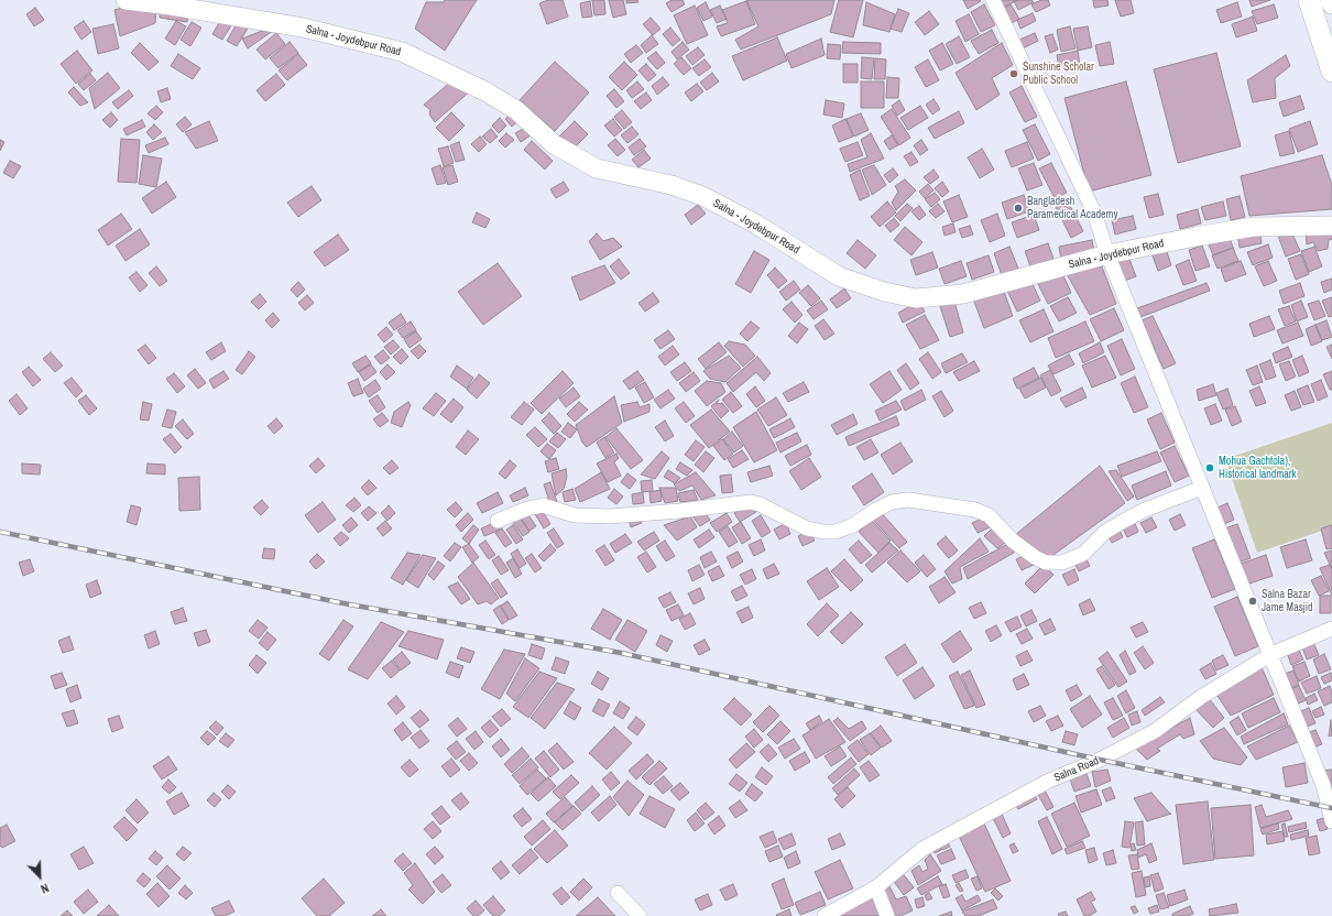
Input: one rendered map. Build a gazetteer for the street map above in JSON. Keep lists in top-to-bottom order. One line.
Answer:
{"streets":{"main road":["Salna - Joydebpur Road"],"street":["Salna Road"]},"places":["Sunshine Scholar Public School","Bangladesh Paramedical Academy","Mohua Gachtola), Historical landmark","Salna Bazar Jame Masjid"],"north":"bottom right"}
